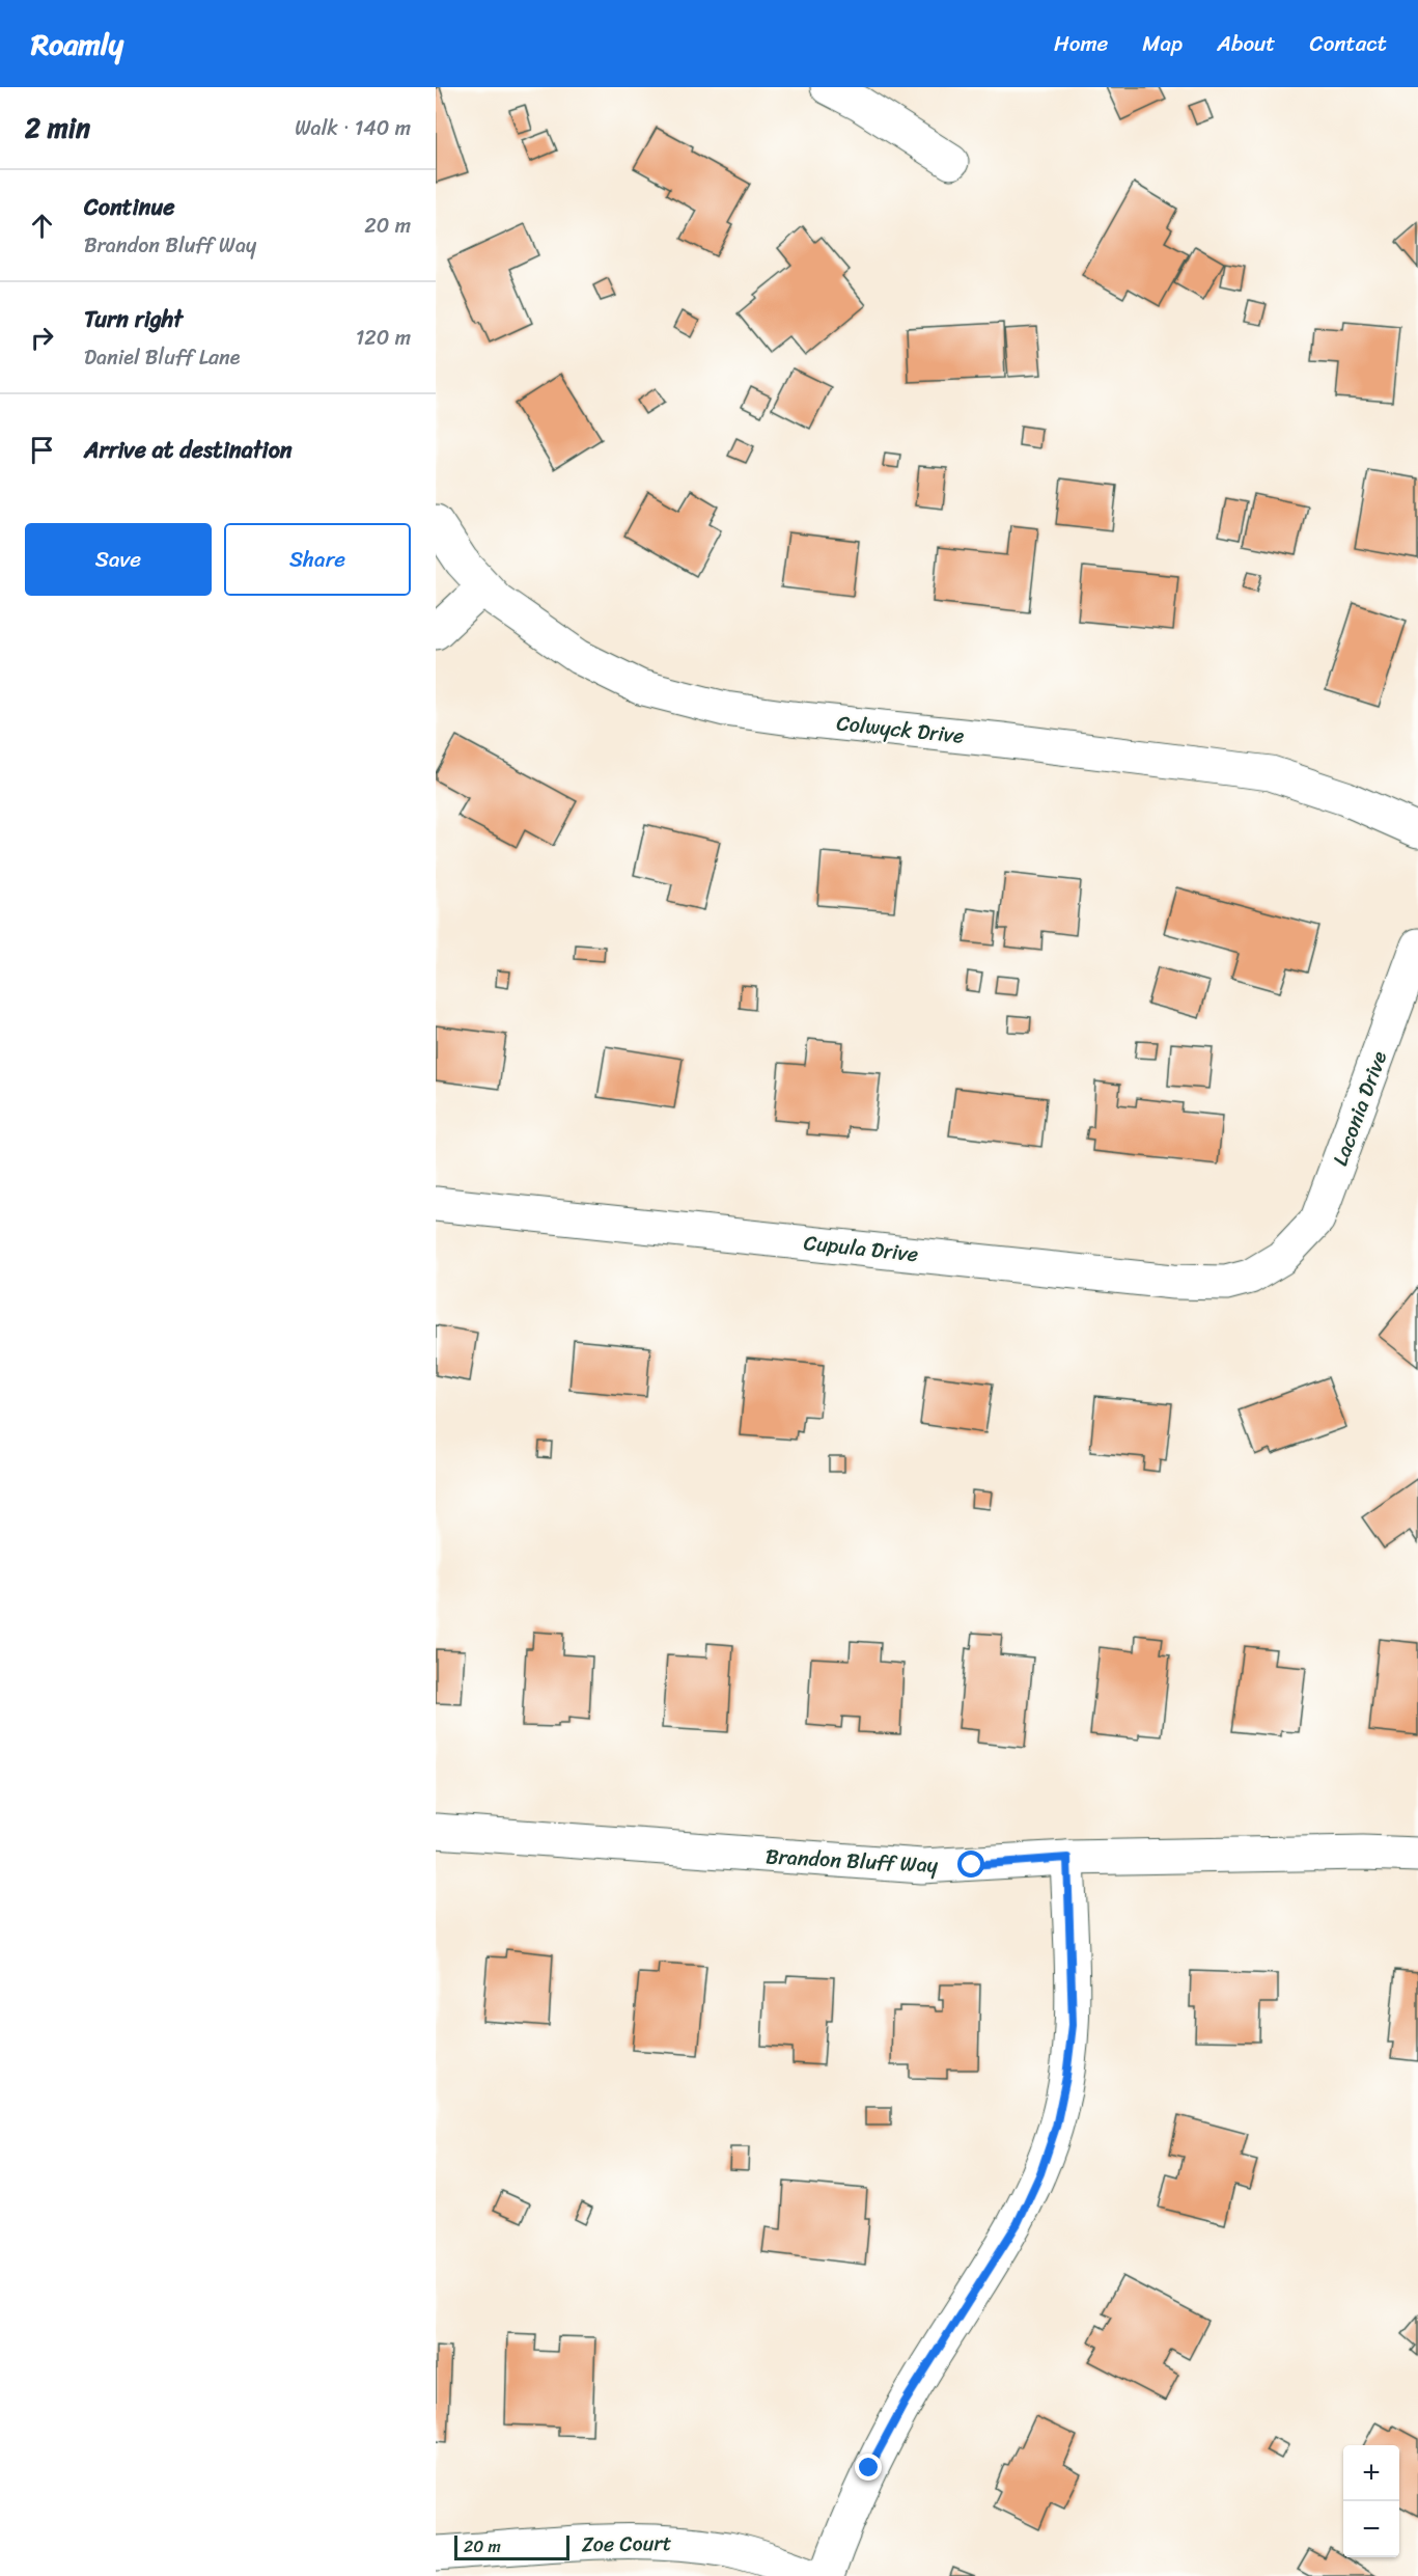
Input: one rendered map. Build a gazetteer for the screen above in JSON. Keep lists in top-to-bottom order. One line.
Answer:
{"streets":{"street":["Colwyck Drive","Laconia Drive","Cupula Drive","Brandon Bluff Way","Zoe Court"]},"crossings":[["Laconia Drive","Cupula Drive"]],"scale_bar":"20 m","page":{"header":"Roamly","nav":["Home","Map","About","Contact"],"heading":["2 min","Walk · 140 m"],"list":[["Continue","Brandon Bluff Way","20 m"],["Turn right","Daniel Bluff Lane","120 m"],"Arrive at destination"],"buttons":["Save","Share"],"map_buttons":["+","−"],"scale":"20 m"}}
